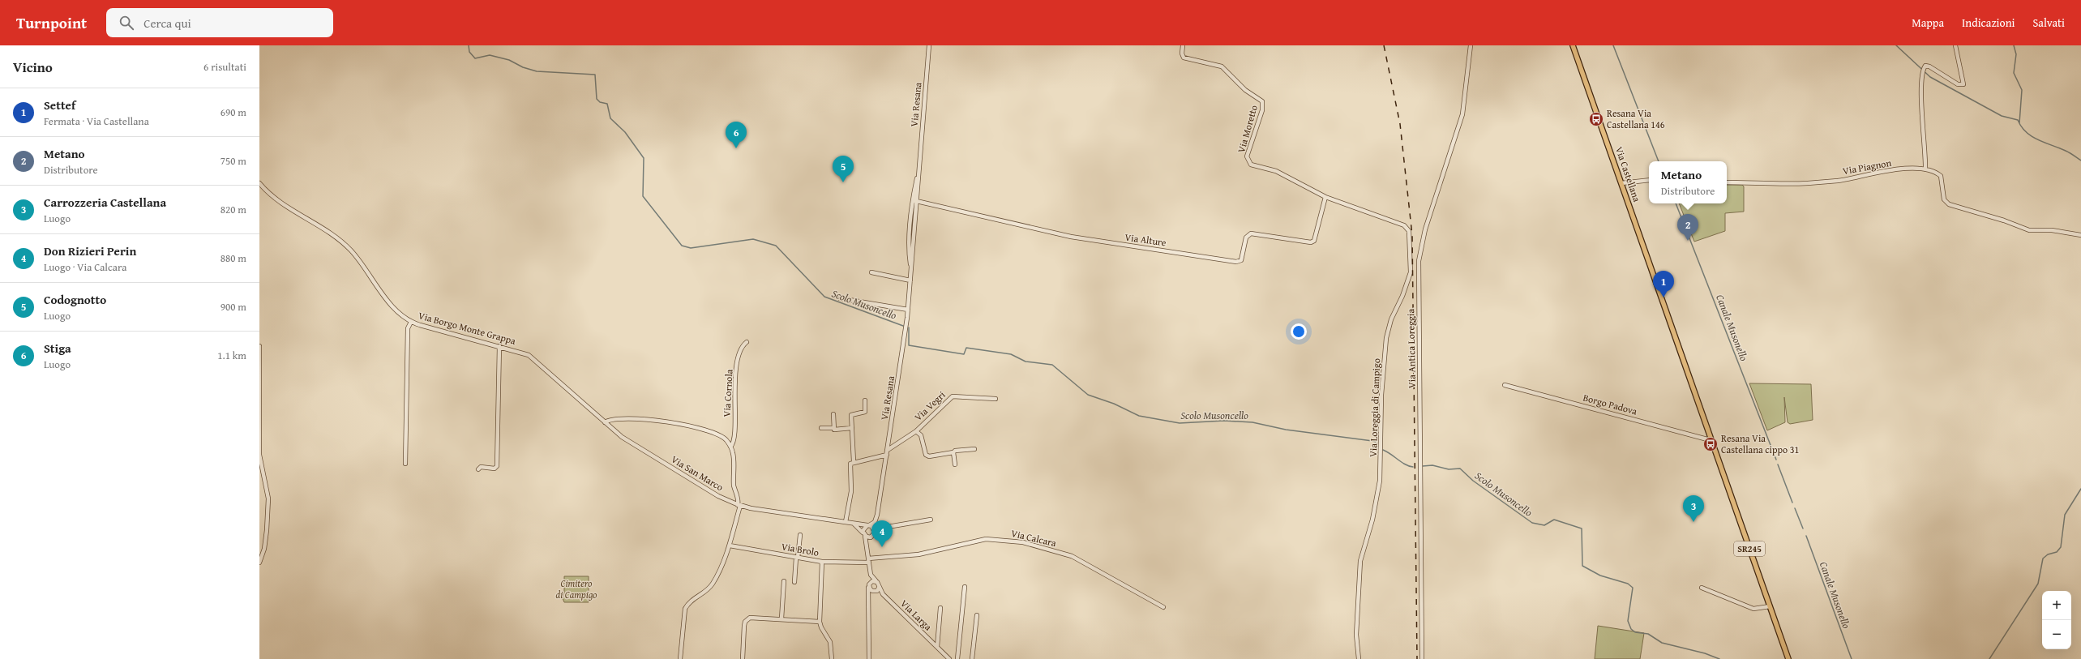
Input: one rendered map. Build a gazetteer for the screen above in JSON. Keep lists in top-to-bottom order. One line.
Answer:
{"streets":{"main road":["Via Castellana","SR245"],"street":["Via Resana","Via Moretto","Via Piagnon","Via Alture","Via Borgo Monte Grappa","Via Antica Loreggia","Via Cornola","Borgo Padova","Via Vegri","Via Loreggia di Campigo","Via San Marco","Via Calcara","Via Brolo","Via Larga"]},"crossings":[["Via Resana","Via Alture"],["Via Resana","Via Vegri"],["Via Resana","Via San Marco"],["Via Moretto","Via Alture"],["Via Moretto","Via Loreggia di Campigo"],["Via Castellana","Borgo Padova"],["Via Castellana","SR245"],["Via Alture","Via Loreggia di Campigo"],["Via Borgo Monte Grappa","Via San Marco"],["Borgo Padova","SR245"],["Via Calcara","Via Brolo"],["Via Calcara","Via Larga"],["Via Brolo","Via Larga"]],"water":["Scolo Musoncello","Canale Musonello"],"parks":["Cimitero di Campigo"],"places":{"bus stop":["Resana Via Castellana 146","Resana Via Castellana cippo 31"]},"page":{"header":"Turnpoint","search":"Cerca qui","nav":["Mappa","Indicazioni","Salvati"],"heading":["Vicino","6 risultati"],"list":[{"mark":"1","name":"Settef","note":"Fermata · Via Castellana","value":"690 m"},{"mark":"2","name":"Metano","note":"Distributore","value":"750 m"},{"mark":"3","name":"Carrozzeria Castellana","note":"Luogo","value":"820 m"},{"mark":"4","name":"Don Rizieri Perin","note":"Luogo · Via Calcara","value":"880 m"},{"mark":"5","name":"Codognotto","note":"Luogo","value":"900 m"},{"mark":"6","name":"Stiga","note":"Luogo","value":"1.1 km"}],"pins":["6","5","2","1","3","4"],"popup":["Metano","Distributore"],"map_buttons":["+","−"]}}
